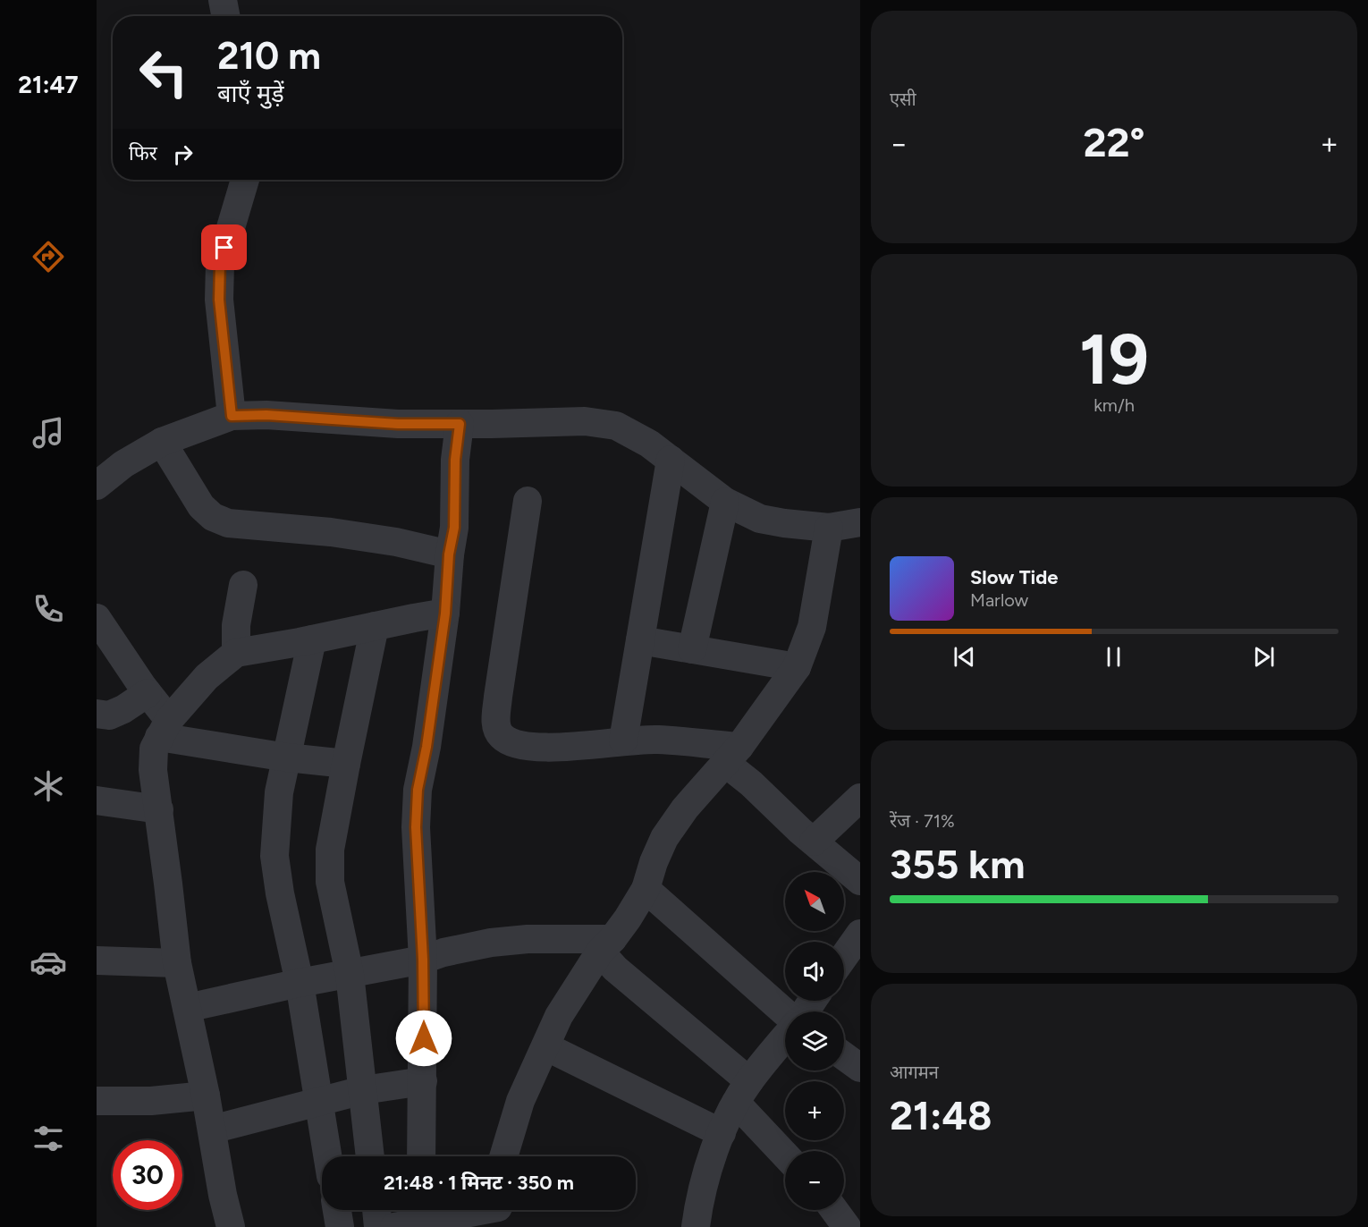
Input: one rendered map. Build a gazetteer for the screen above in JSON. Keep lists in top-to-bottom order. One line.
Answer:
{"north":"top left","page":{"tabs":"21:47","tile":["एसी",["19","km/h"],["रेंज · 71%","355 km"],["आगमन","21:48"]],"turn":["210 m","बाएँ मुड़ें"],"heat":["−","22°","+"],"then":"फिर","song":["Slow Tide","Marlow"],"map_buttons":["+","−"],"limit":"30","trip":"21:48 · 1 मिनट · 350 m"}}
